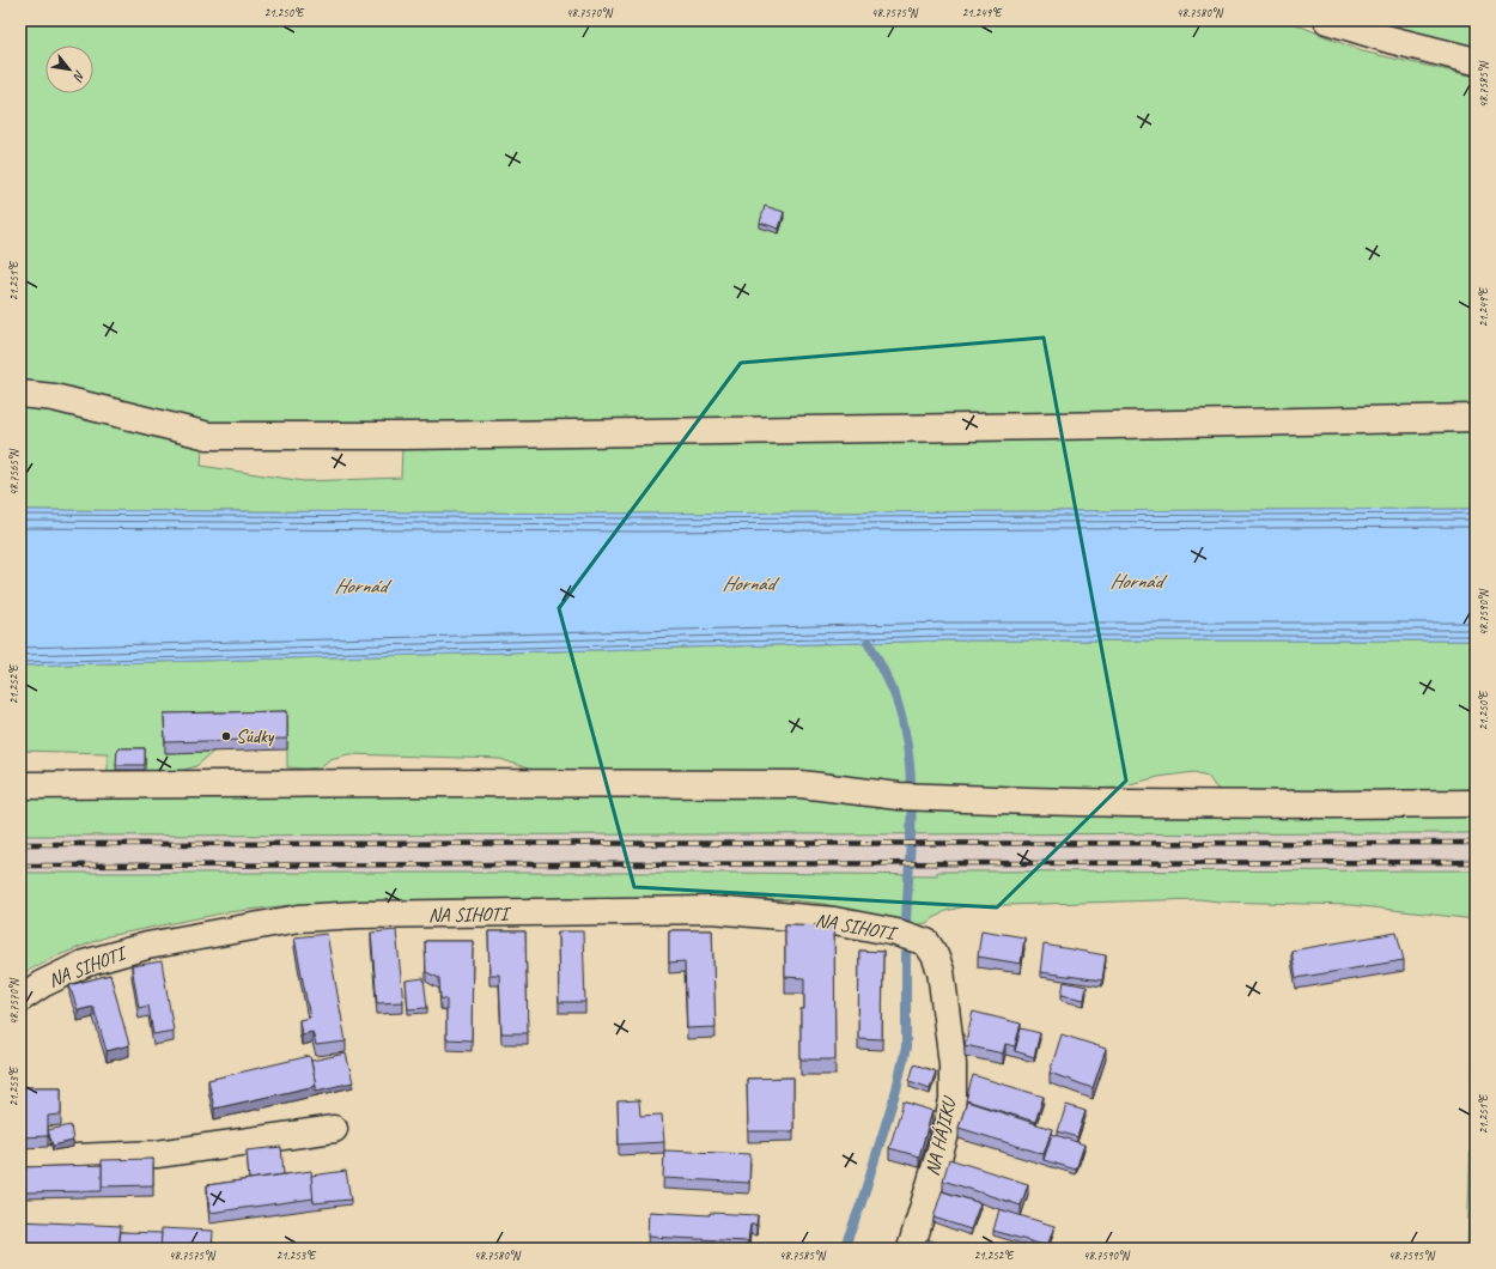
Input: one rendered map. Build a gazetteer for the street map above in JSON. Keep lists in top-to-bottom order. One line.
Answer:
{"streets":{"street":["NA SIHOTI","NA HÁJIKU"]},"crossings":[["NA SIHOTI","NA HÁJIKU"]],"water":["Hornád"],"places":["Súdky"],"north":"bottom right","coordinates":["21.250°E","48.7570°N","48.7575°N","21.249°E","48.7580°N","48.7585°N","21.251°E","48.7565°N","48.7590°N","21.252°E","21.253°E","48.7595°N"]}
